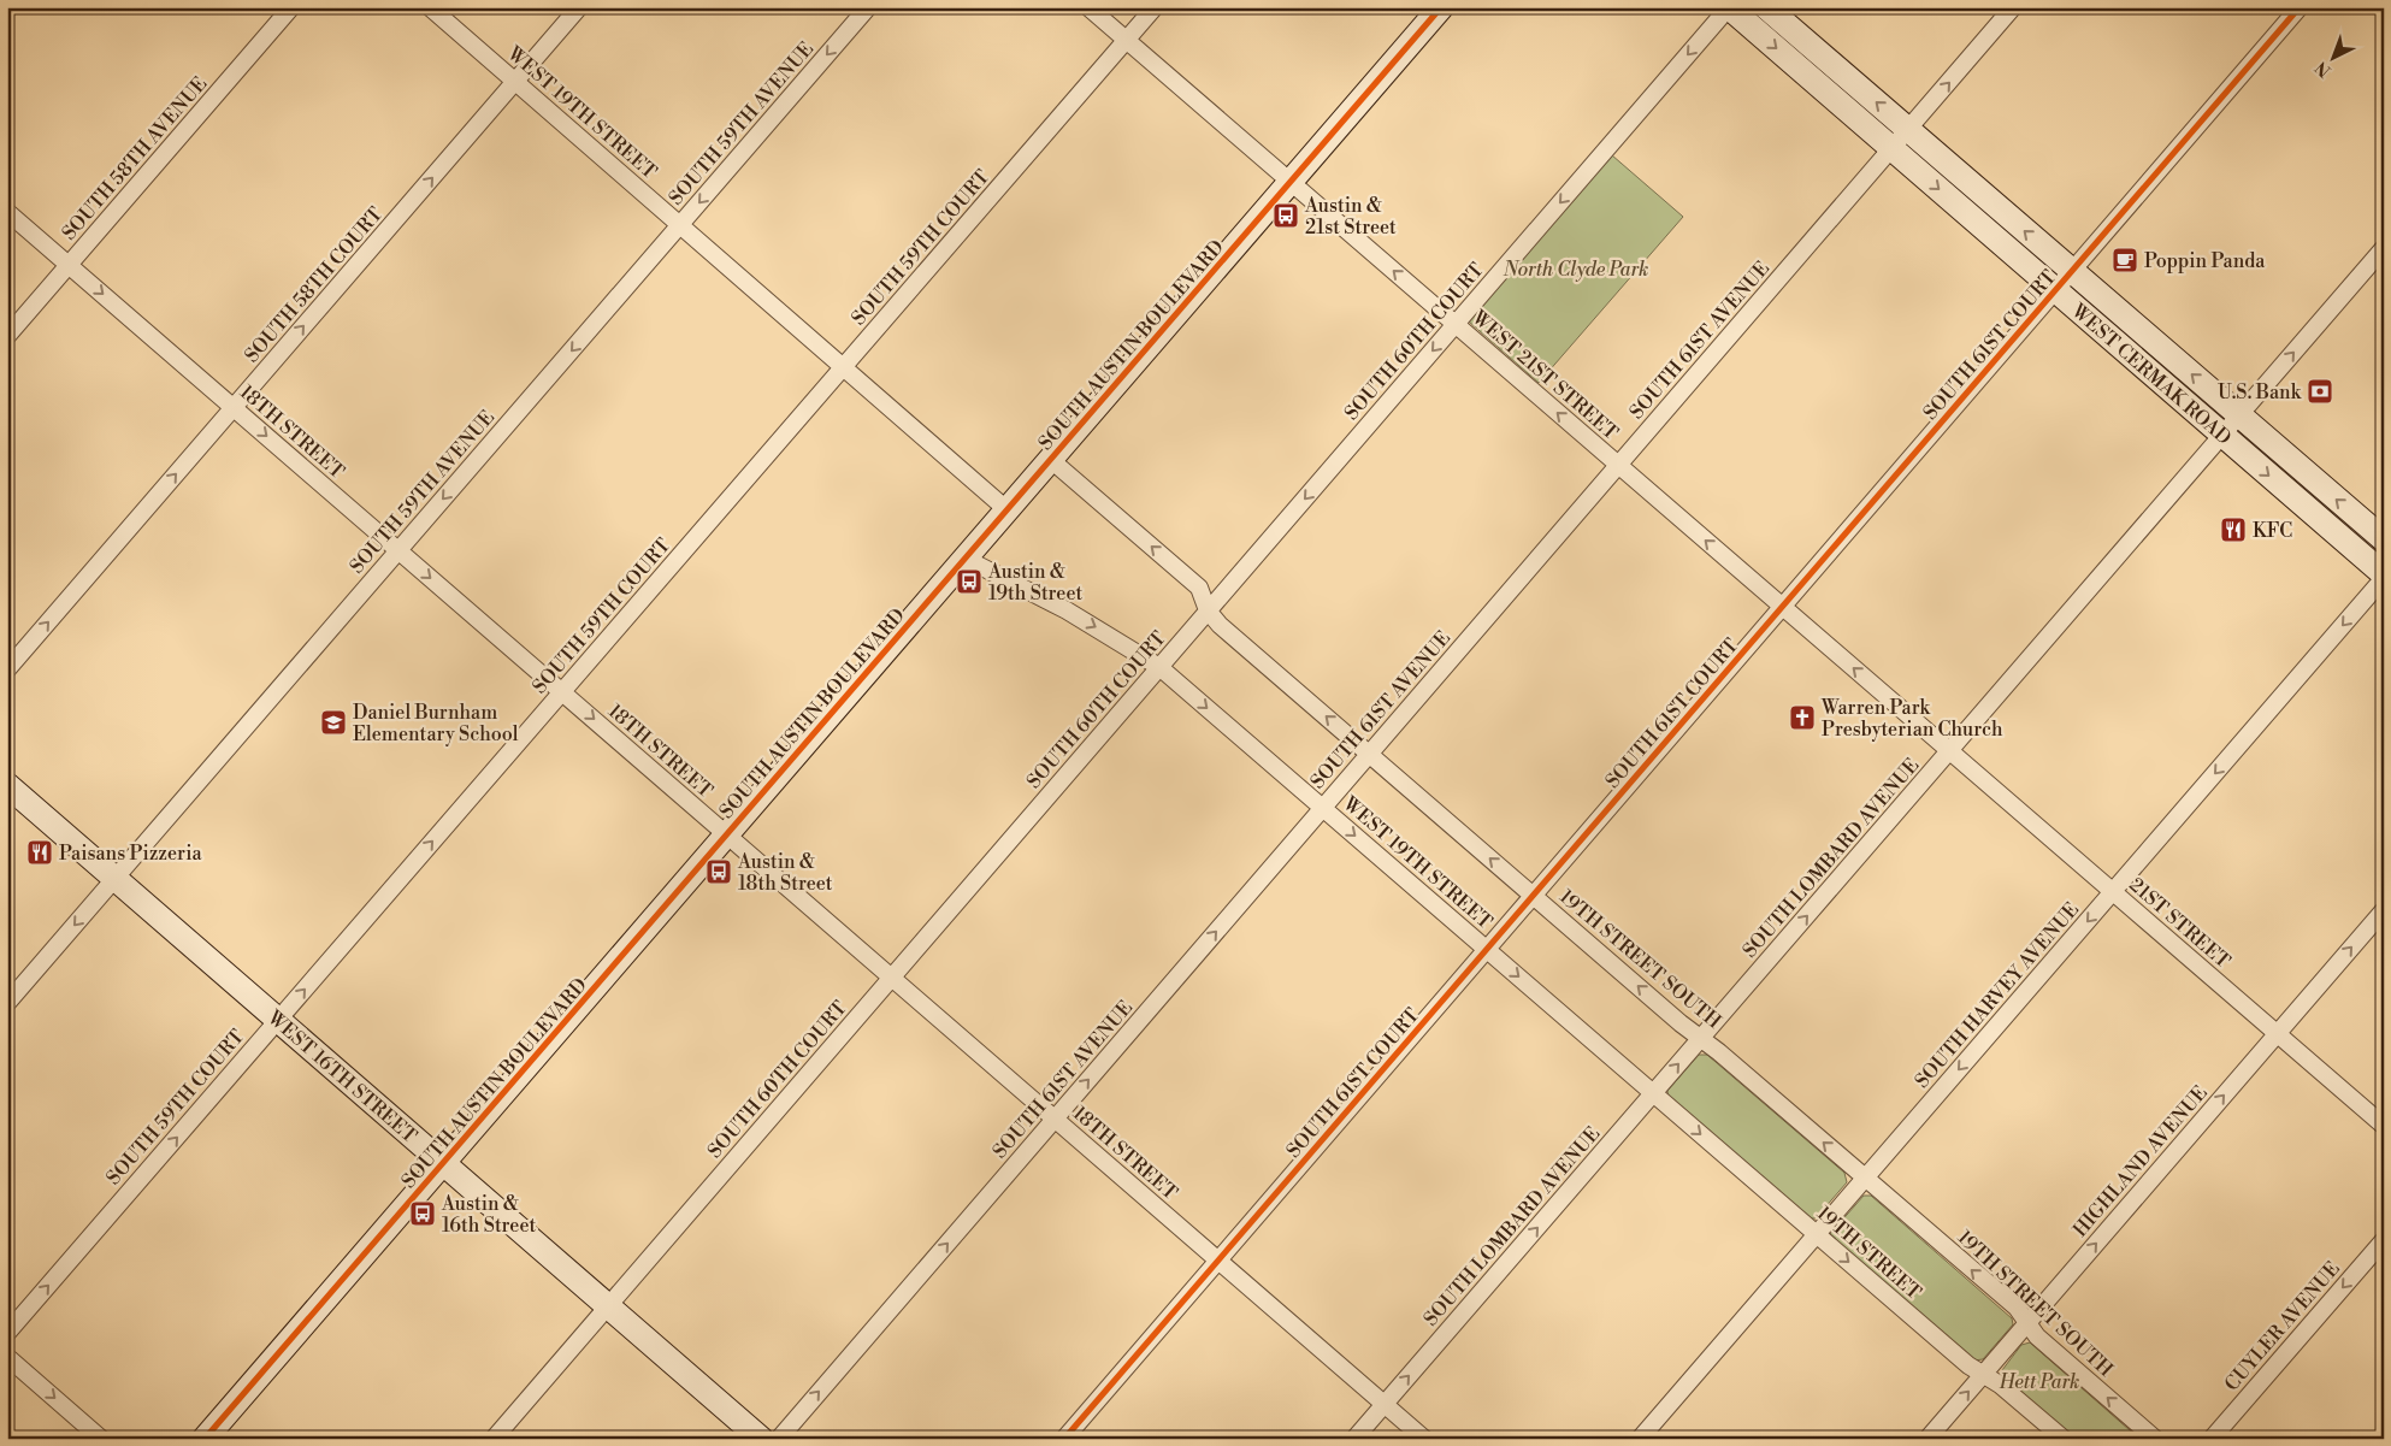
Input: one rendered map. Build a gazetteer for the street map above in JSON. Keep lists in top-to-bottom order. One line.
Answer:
{"streets":{"street":["WEST 19TH STREET","SOUTH 59TH AVENUE","SOUTH 58TH AVENUE","SOUTH 59TH COURT","SOUTH 58TH COURT","SOUTH 61ST AVENUE","SOUTH 60TH COURT","SOUTH AUSTIN BOULEVARD","SOUTH 61ST COURT","WEST CERMAK ROAD","WEST 21ST STREET","18TH STREET","SOUTH LOMBARD AVENUE","21ST STREET","19TH STREET SOUTH","SOUTH HARVEY AVENUE","WEST 16TH STREET","HIGHLAND AVENUE","19TH STREET","CUYLER AVENUE"]},"crossings":[["WEST 19TH STREET","SOUTH 59TH AVENUE"],["WEST 19TH STREET","SOUTH 59TH COURT"],["WEST 19TH STREET","SOUTH 58TH COURT"],["WEST 19TH STREET","SOUTH 61ST AVENUE"],["WEST 19TH STREET","SOUTH 60TH COURT"],["WEST 19TH STREET","SOUTH AUSTIN BOULEVARD"],["WEST 19TH STREET","SOUTH 61ST COURT"],["WEST 19TH STREET","SOUTH LOMBARD AVENUE"],["WEST 19TH STREET","19TH STREET"],["SOUTH 59TH AVENUE","18TH STREET"],["SOUTH 59TH AVENUE","WEST 16TH STREET"],["SOUTH 58TH AVENUE","18TH STREET"],["SOUTH 59TH COURT","WEST 21ST STREET"],["SOUTH 59TH COURT","18TH STREET"],["SOUTH 59TH COURT","WEST 16TH STREET"],["SOUTH 58TH COURT","18TH STREET"],["SOUTH 61ST AVENUE","WEST CERMAK ROAD"],["SOUTH 61ST AVENUE","WEST 21ST STREET"],["SOUTH 61ST AVENUE","18TH STREET"],["SOUTH 61ST AVENUE","19TH STREET SOUTH"],["SOUTH 60TH COURT","WEST CERMAK ROAD"],["SOUTH 60TH COURT","WEST 21ST STREET"],["SOUTH 60TH COURT","18TH STREET"],["SOUTH 60TH COURT","19TH STREET SOUTH"],["SOUTH 60TH COURT","WEST 16TH STREET"],["SOUTH AUSTIN BOULEVARD","WEST 21ST STREET"],["SOUTH AUSTIN BOULEVARD","18TH STREET"],["SOUTH AUSTIN BOULEVARD","19TH STREET SOUTH"],["SOUTH AUSTIN BOULEVARD","WEST 16TH STREET"],["SOUTH 61ST COURT","WEST CERMAK ROAD"],["SOUTH 61ST COURT","WEST 21ST STREET"],["SOUTH 61ST COURT","18TH STREET"],["SOUTH 61ST COURT","19TH STREET SOUTH"],["WEST CERMAK ROAD","SOUTH LOMBARD AVENUE"],["WEST CERMAK ROAD","SOUTH HARVEY AVENUE"],["WEST 21ST STREET","SOUTH LOMBARD AVENUE"],["WEST 21ST STREET","21ST STREET"],["18TH STREET","SOUTH LOMBARD AVENUE"],["SOUTH LOMBARD AVENUE","21ST STREET"],["SOUTH LOMBARD AVENUE","19TH STREET SOUTH"],["SOUTH LOMBARD AVENUE","19TH STREET"],["21ST STREET","SOUTH HARVEY AVENUE"],["21ST STREET","HIGHLAND AVENUE"],["19TH STREET SOUTH","SOUTH HARVEY AVENUE"],["19TH STREET SOUTH","HIGHLAND AVENUE"],["SOUTH HARVEY AVENUE","19TH STREET"],["HIGHLAND AVENUE","19TH STREET"]],"one_way":["WEST 19TH STREET","SOUTH 59TH AVENUE","SOUTH 59TH COURT","SOUTH 58TH COURT","SOUTH 61ST AVENUE","SOUTH 60TH COURT","WEST 21ST STREET","18TH STREET","SOUTH LOMBARD AVENUE","19TH STREET SOUTH","SOUTH HARVEY AVENUE","HIGHLAND AVENUE","19TH STREET","CUYLER AVENUE"],"parks":["North Clyde Park","Hett Park"],"places":{"bus stop":["Austin & 21st Street","Austin & 19th Street","Austin & 18th Street","Austin & 16th Street"],"cafe":["Poppin Panda"],"bank":["U.S. Bank"],"restaurant":["KFC","Paisans Pizzeria"],"church":["Warren Park Presbyterian Church"],"school or university":["Daniel Burnham Elementary School"]},"north":"bottom left"}
